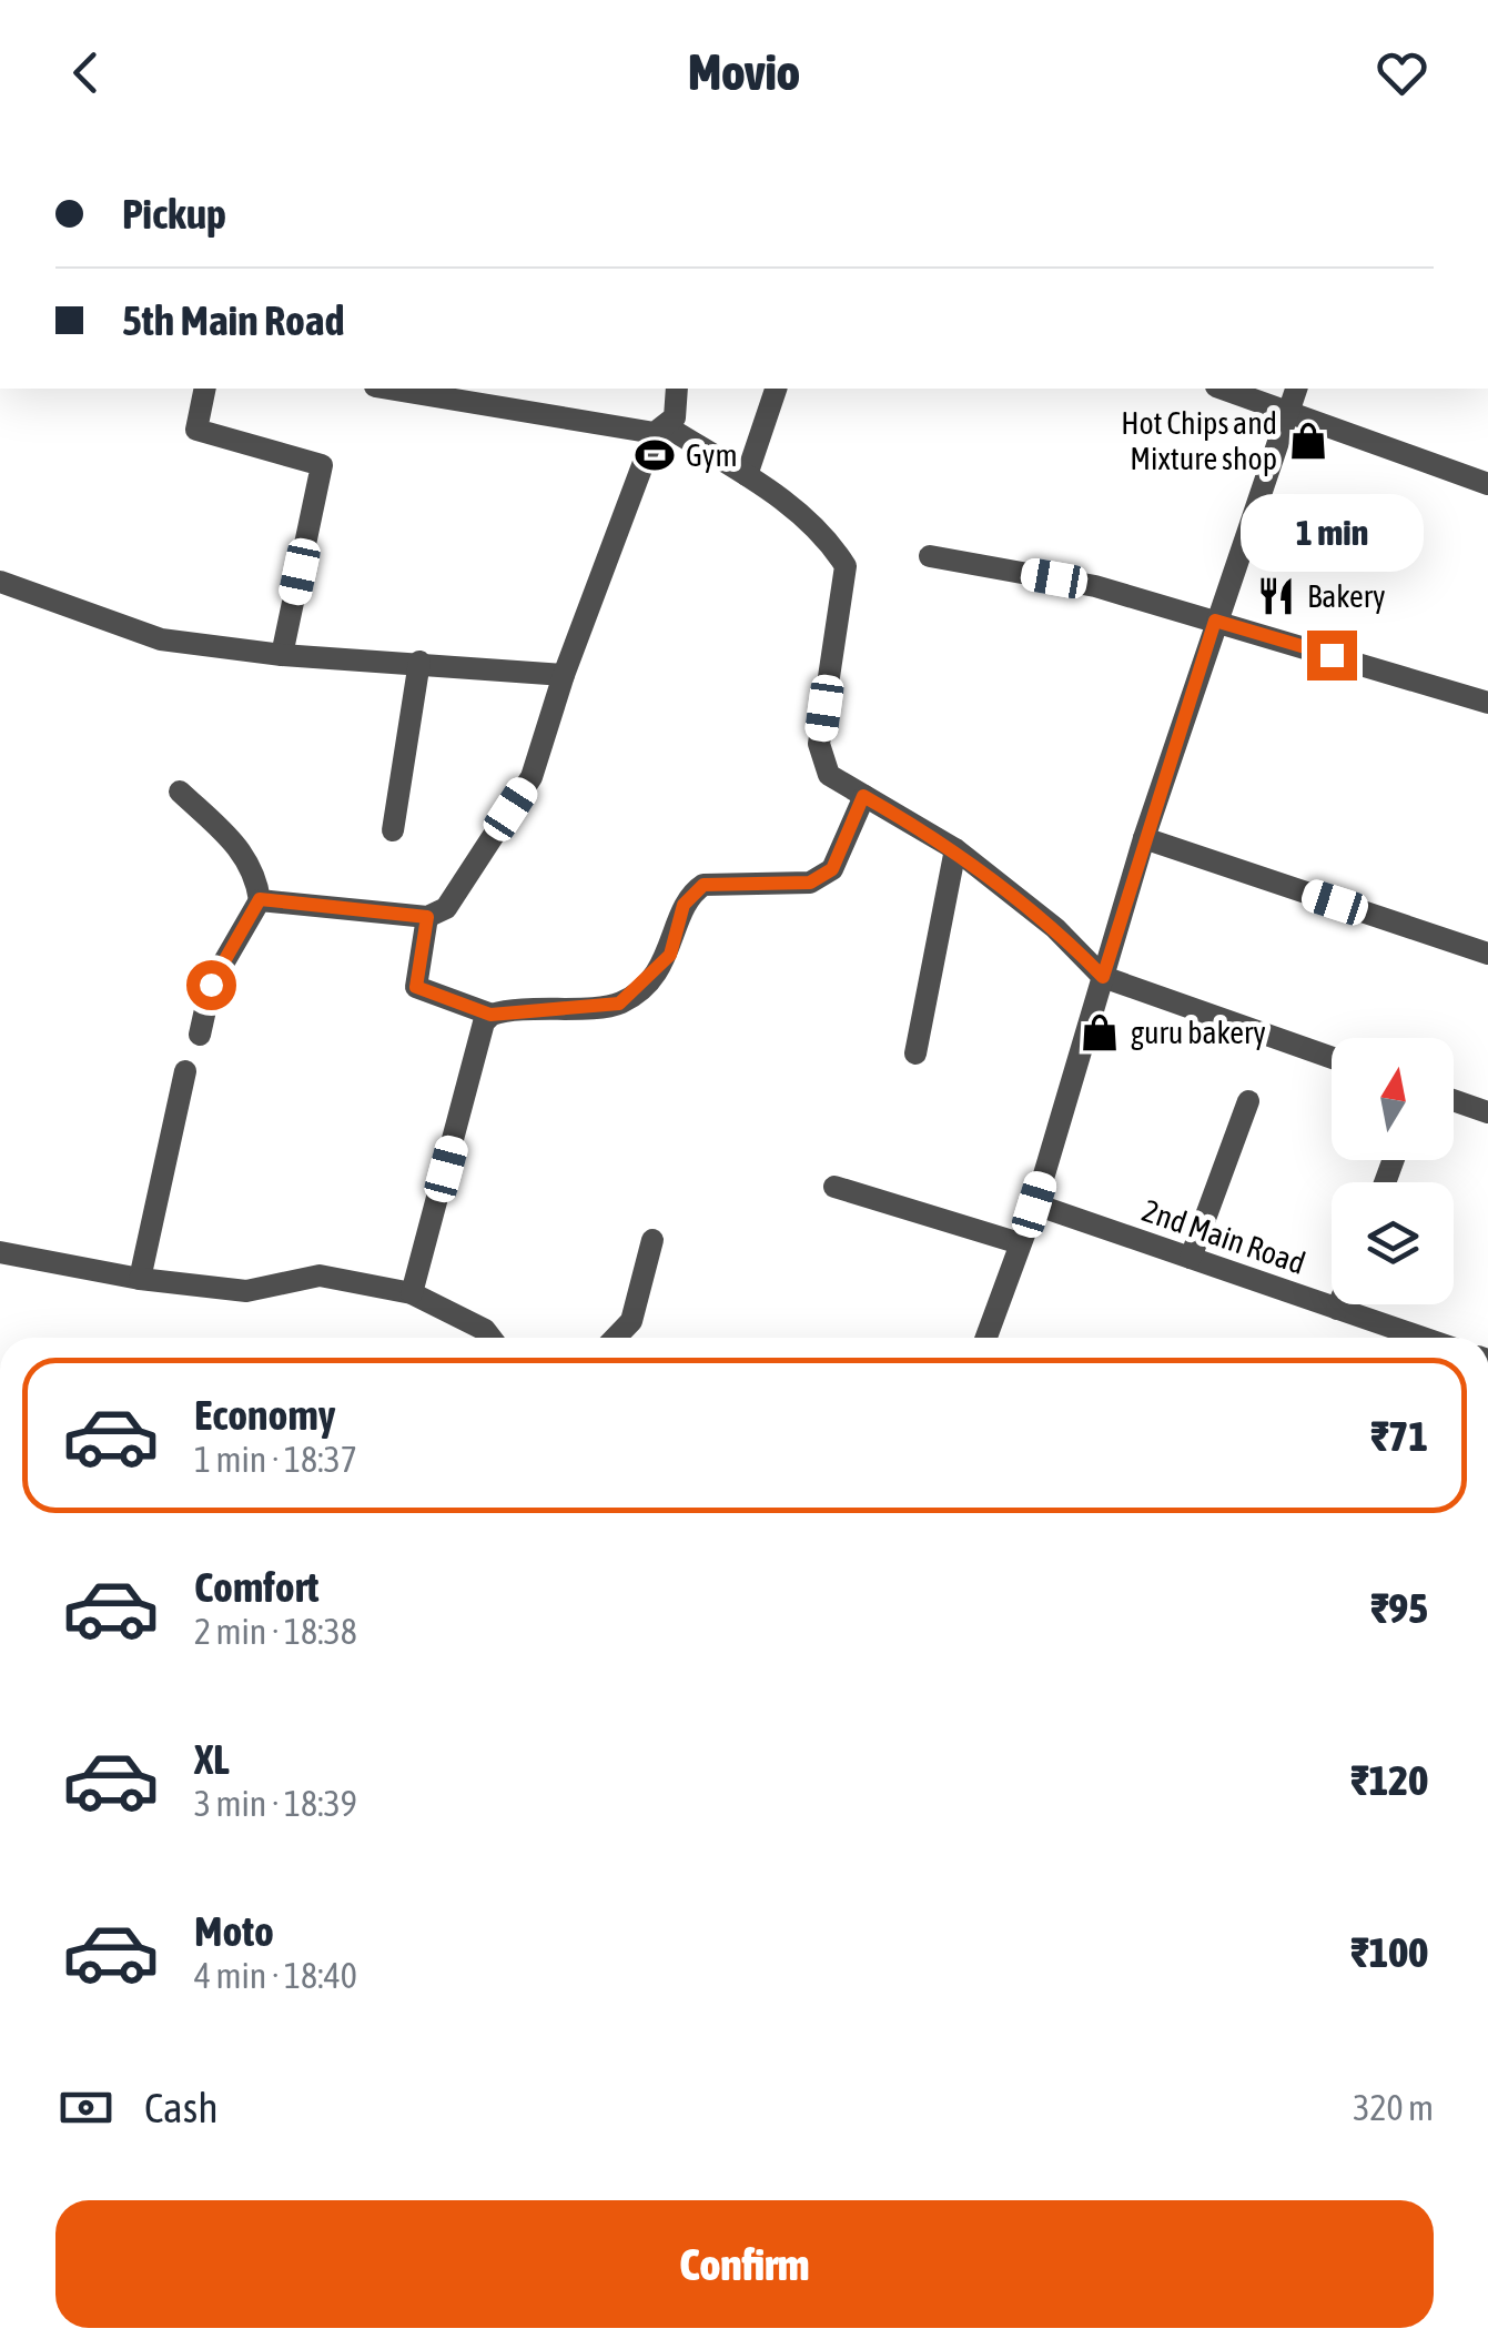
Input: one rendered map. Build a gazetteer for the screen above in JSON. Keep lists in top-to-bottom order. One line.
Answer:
{"streets":{"street":["2nd Main Road"]},"places":{"shop":["Hot Chips and Mixture shop","guru bakery"],"sports":["Gym"],"restaurant":["Bakery"]},"north":"top","page":{"header":"Movio","banner":["Pickup","5th Main Road"],"bubble":"1 min","list":[{"name":"Economy","note":"1 min · 18:37","value":"₹71"},{"name":"Comfort","note":"2 min · 18:38","value":"₹95"},{"name":"XL","note":"3 min · 18:39","value":"₹120"},{"name":"Moto","note":"4 min · 18:40","value":"₹100"}],"pay":["Cash","320 m"],"buttons":"Confirm"}}
